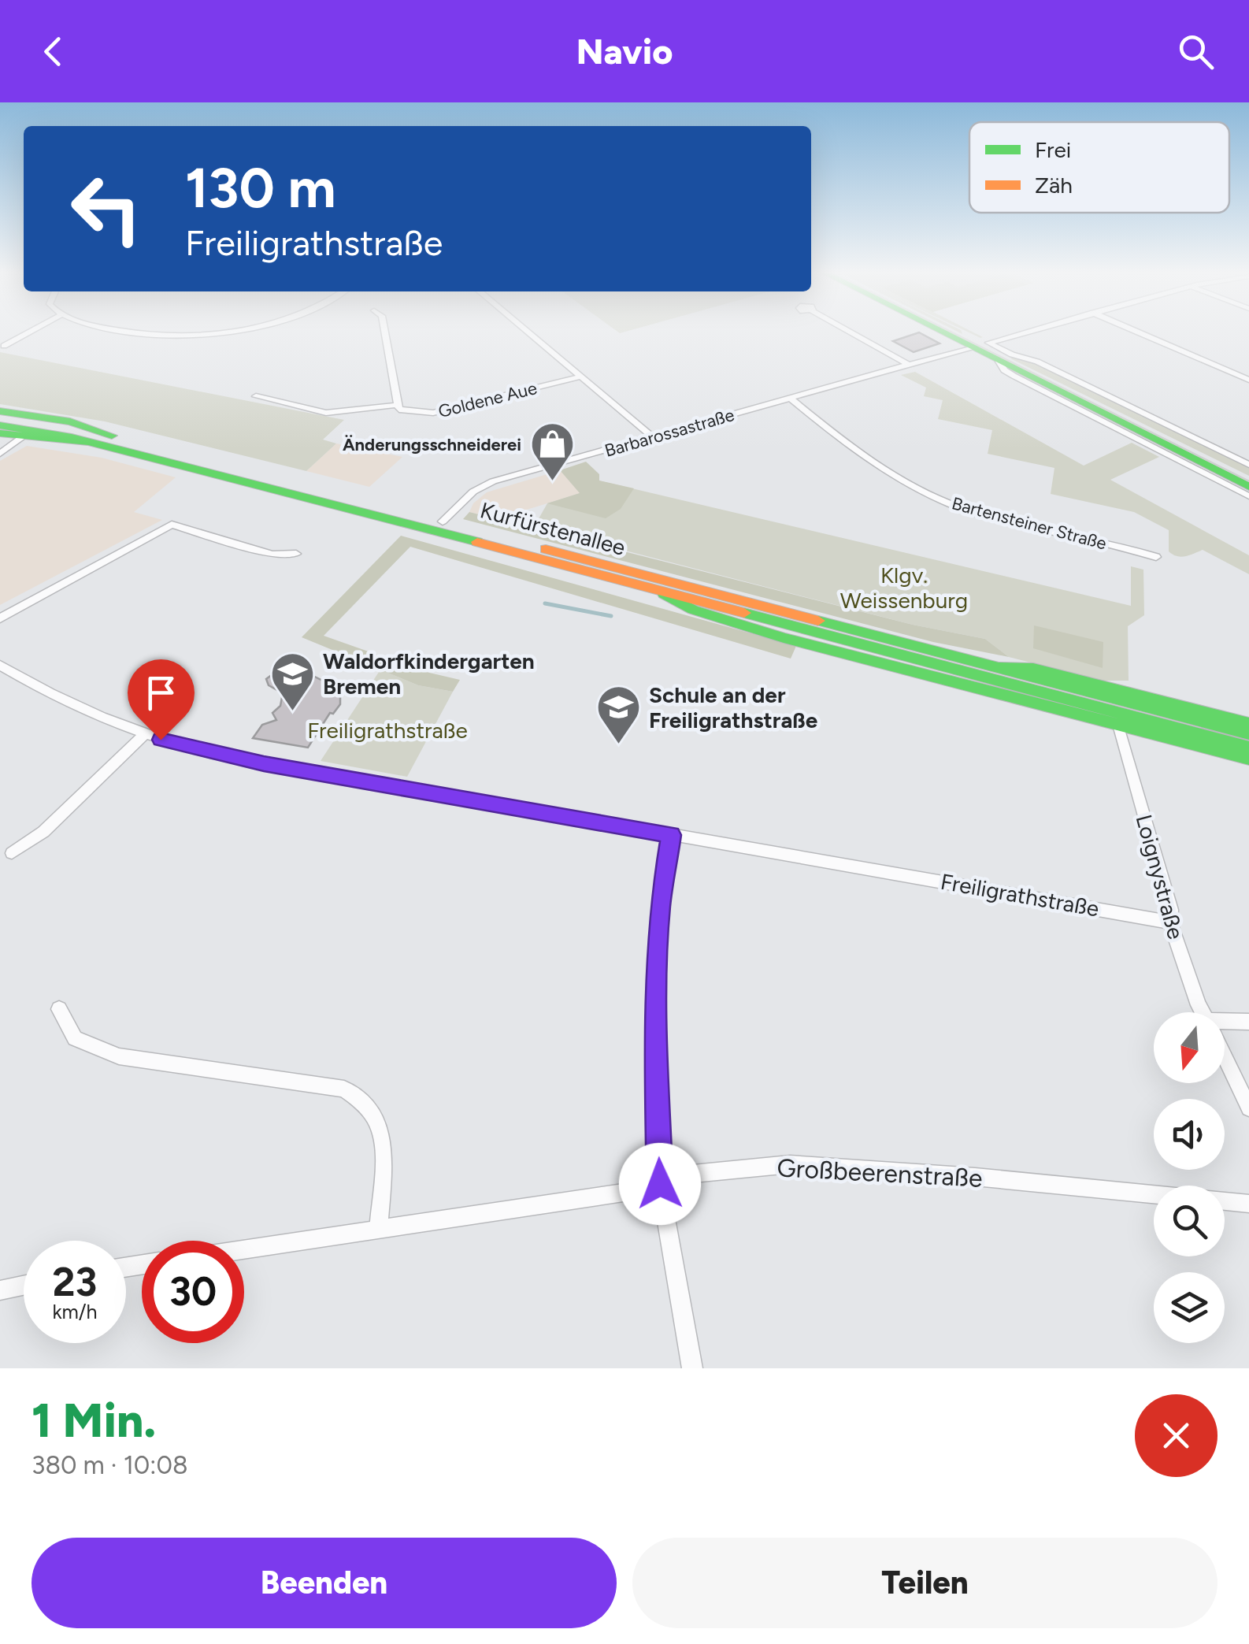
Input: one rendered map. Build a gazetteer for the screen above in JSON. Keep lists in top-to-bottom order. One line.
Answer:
{"streets":{"main road":["Kurfürstenallee"],"street":["Goldene Aue","Barbarossastraße","Bartensteiner Straße","Loignystraße","Freiligrathstraße","Großbeerenstraße"]},"crossings":[["Barbarossastraße","Bartensteiner Straße"],["Barbarossastraße","Kurfürstenallee"],["Kurfürstenallee","Loignystraße"],["Loignystraße","Freiligrathstraße"]],"parks":["Klgv. Weissenburg","Freiligrathstraße"],"places":{"shop":["Änderungsschneiderei"],"school or university":["Waldorfkindergarten Bremen","Schule an der Freiligrathstraße"]},"legend":["Frei","Zäh"],"north":"bottom","page":{"header":"Navio","turn":["130 m","Freiligrathstraße"],"speed":"23 km/h","limit":"30","heading":["1 Min.","380 m · 10:08"],"buttons":["Beenden","Teilen"]}}
